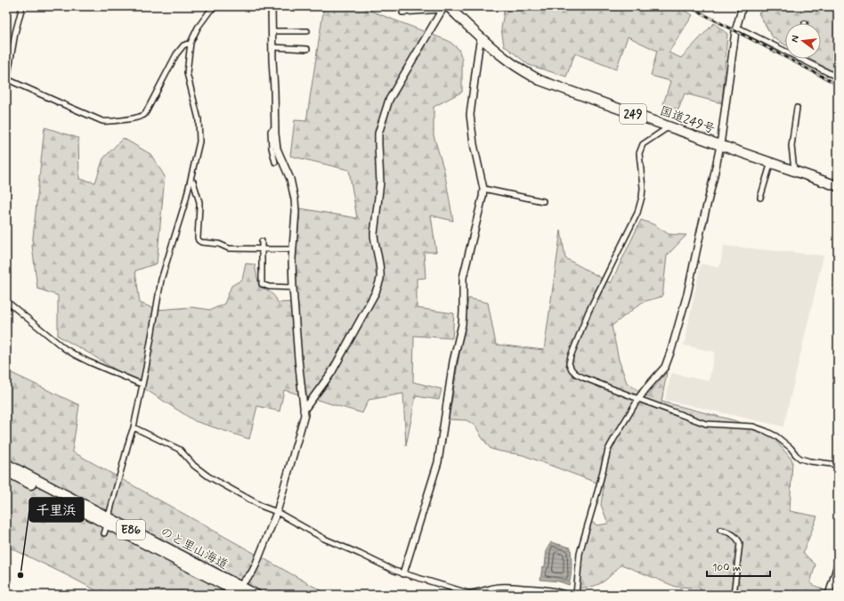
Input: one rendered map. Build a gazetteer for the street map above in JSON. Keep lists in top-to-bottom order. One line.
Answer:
{"streets":{"highway":["249","国道249号","E86","のと里山海道"]},"places":["千里浜"],"scale_bar":"100 m","north":"left"}
